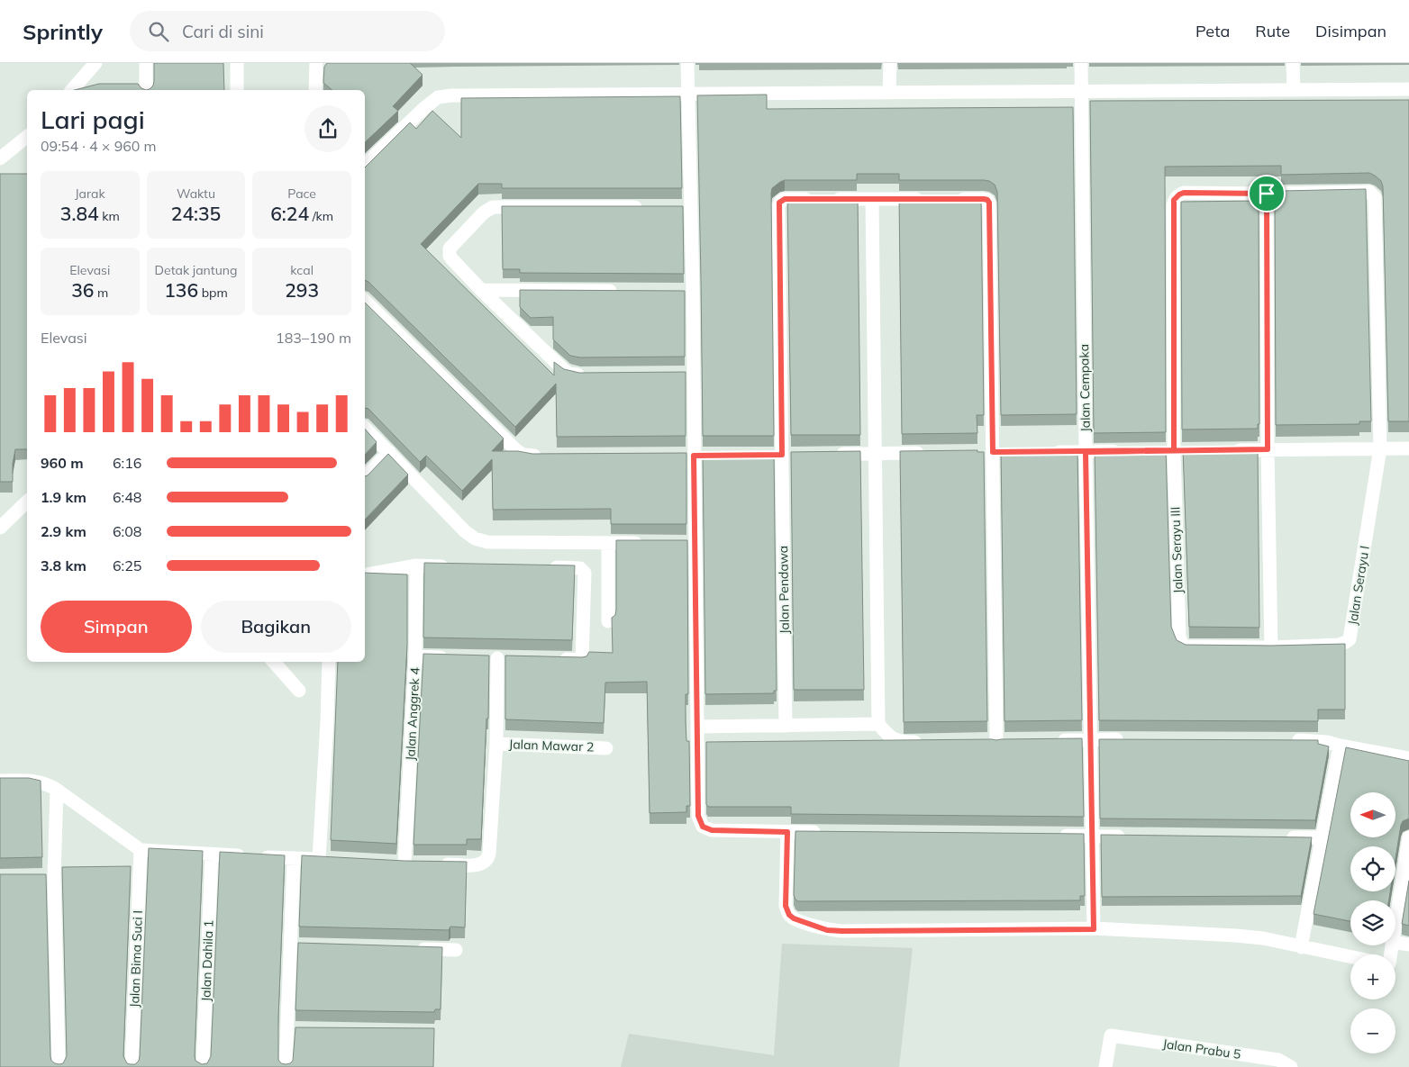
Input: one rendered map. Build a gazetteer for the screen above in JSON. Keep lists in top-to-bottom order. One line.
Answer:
{"streets":{"street":["Jalan Cempaka","Jalan Serayu III","Jalan Serayu I","Jalan Pendawa","Jalan Anggrek 4","Jalan Mawar 2","Jalan Bima Suci I","Jalan Dahila 1","Jalan Prabu 5"]},"crossings":[["Jalan Serayu III","Jalan Serayu I"]],"north":"left","page":{"header":"Sprintly","search":"Cari di sini","nav":["Peta","Rute","Disimpan"],"heading":["Lari pagi","09:54 · 4 × 960 m"],"stats":[["Jarak","3.84 km"],["Waktu","24:35"],["Pace","6:24 /km"],["Elevasi","36 m"],["Detak jantung","136 bpm"],["kcal","293"]],"chart":["Elevasi","183–190 m"],"list":[{"name":"960 m","note":"6:16"},{"name":"1.9 km","note":"6:48"},{"name":"2.9 km","note":"6:08"},{"name":"3.8 km","note":"6:25"}],"buttons":["Simpan","Bagikan"],"map_buttons":["+","−"]}}
